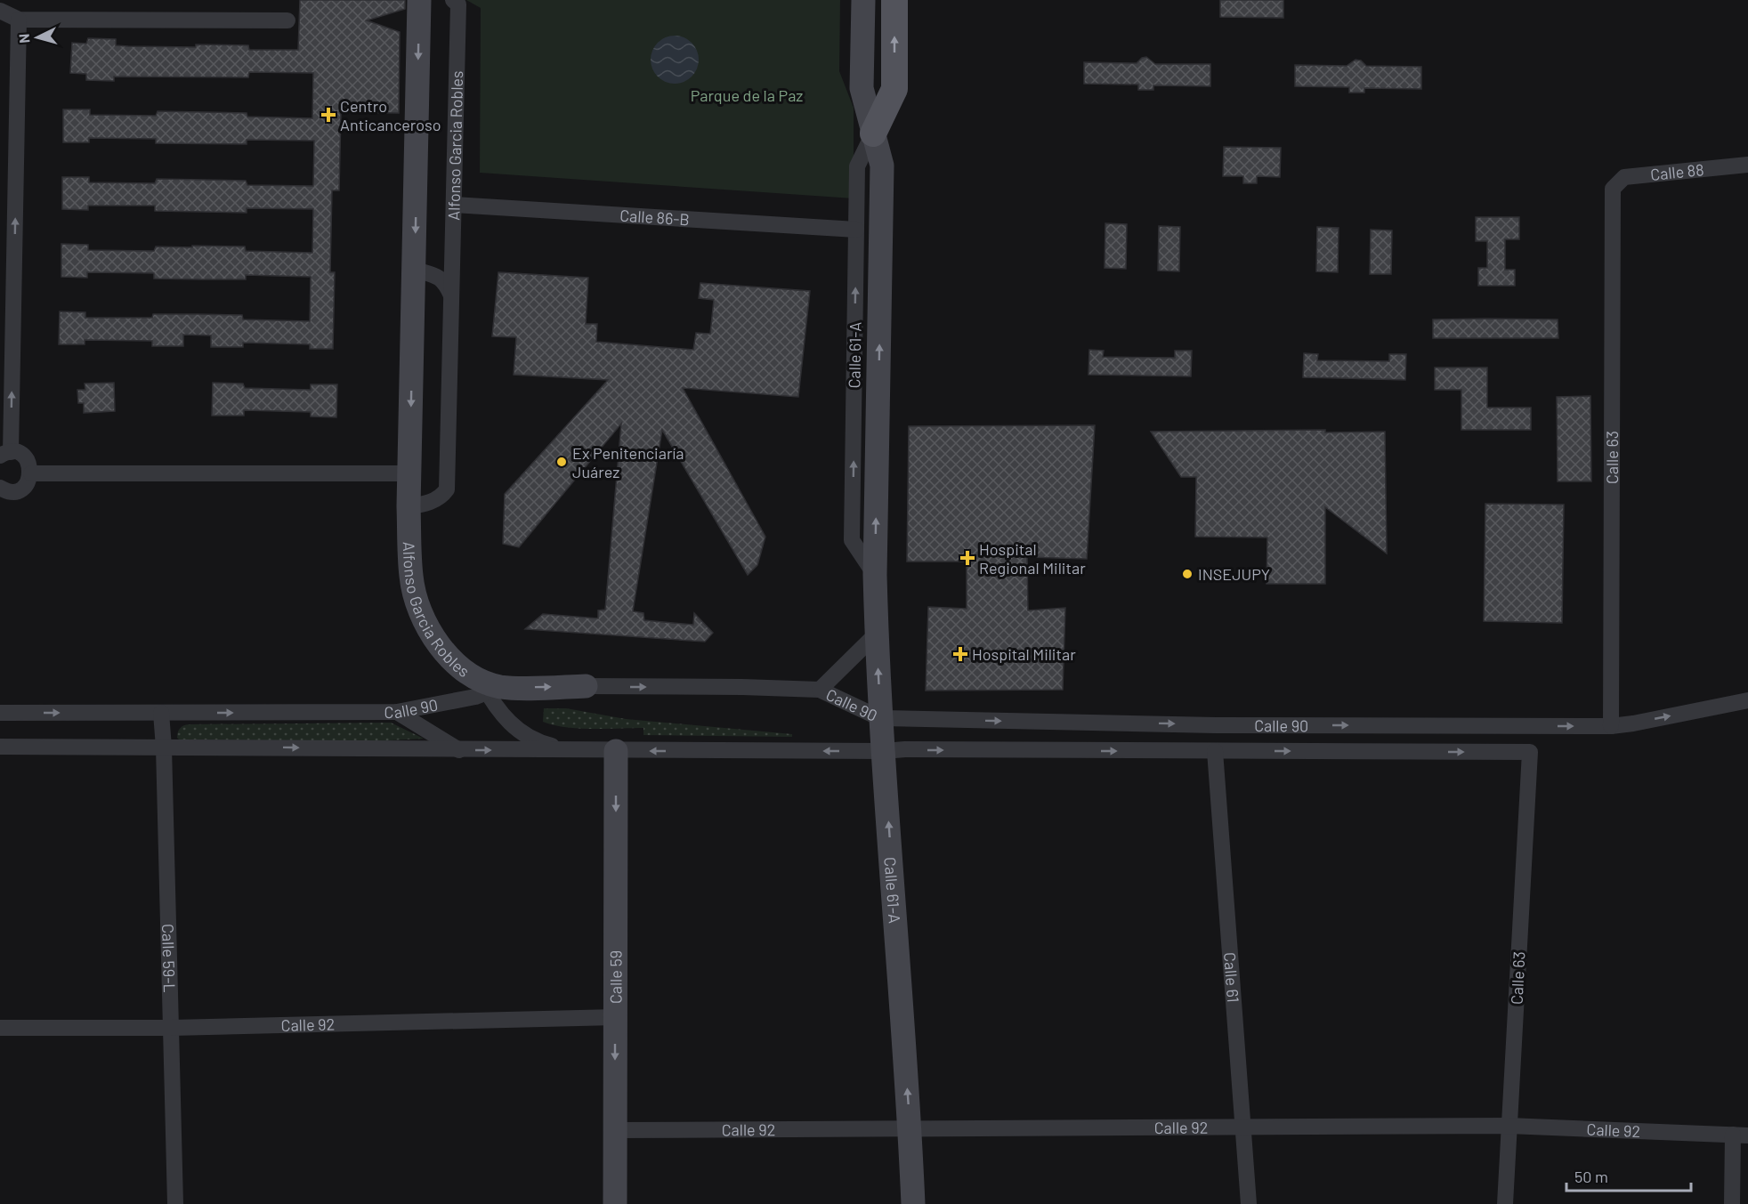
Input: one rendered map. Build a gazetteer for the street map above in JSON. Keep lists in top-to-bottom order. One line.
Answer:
{"streets":{"street":["Alfonso Garcia Robles","Calle 88","Calle 86-B","Calle 61-A","Calle 63","Calle 90","Calle 59-L","Calle 59","Calle 61","Calle 92"]},"crossings":[["Alfonso Garcia Robles","Calle 86-B"],["Alfonso Garcia Robles","Calle 90"],["Calle 88","Calle 63"],["Calle 86-B","Calle 61-A"],["Calle 61-A","Calle 90"],["Calle 61-A","Calle 92"],["Calle 63","Calle 90"],["Calle 63","Calle 92"],["Calle 90","Calle 59-L"],["Calle 90","Calle 59"],["Calle 90","Calle 61"],["Calle 59-L","Calle 92"],["Calle 59","Calle 92"],["Calle 61","Calle 92"]],"one_way":["Calle 61-A","Calle 59"],"parks":["Parque de la Paz"],"places":{"health":["Centro Anticanceroso","Hospital Regional Militar","Hospital Militar"],"other":["Ex Penitenciaría Juárez","INSEJUPY"]},"scale_bar":"50 m","north":"left"}
